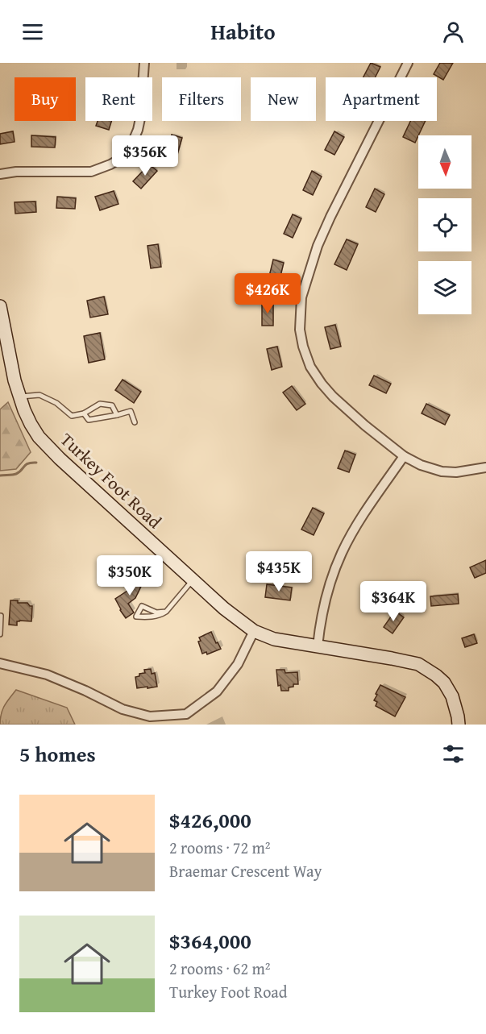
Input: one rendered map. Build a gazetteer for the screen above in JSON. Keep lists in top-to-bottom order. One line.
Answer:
{"streets":{"street":["Turkey Foot Road"]},"north":"bottom","page":{"header":"Habito","chip":["Buy","Rent","Filters","New","Apartment"],"price":["$356K","$426K","$435K","$350K","$364K"],"heading":"5 homes","list":[{"name":"$426,000","note":"2 rooms · 72 m² · Braemar Crescent Way"},{"name":"$364,000","note":"2 rooms · 62 m² · Turkey Foot Road"}]}}
